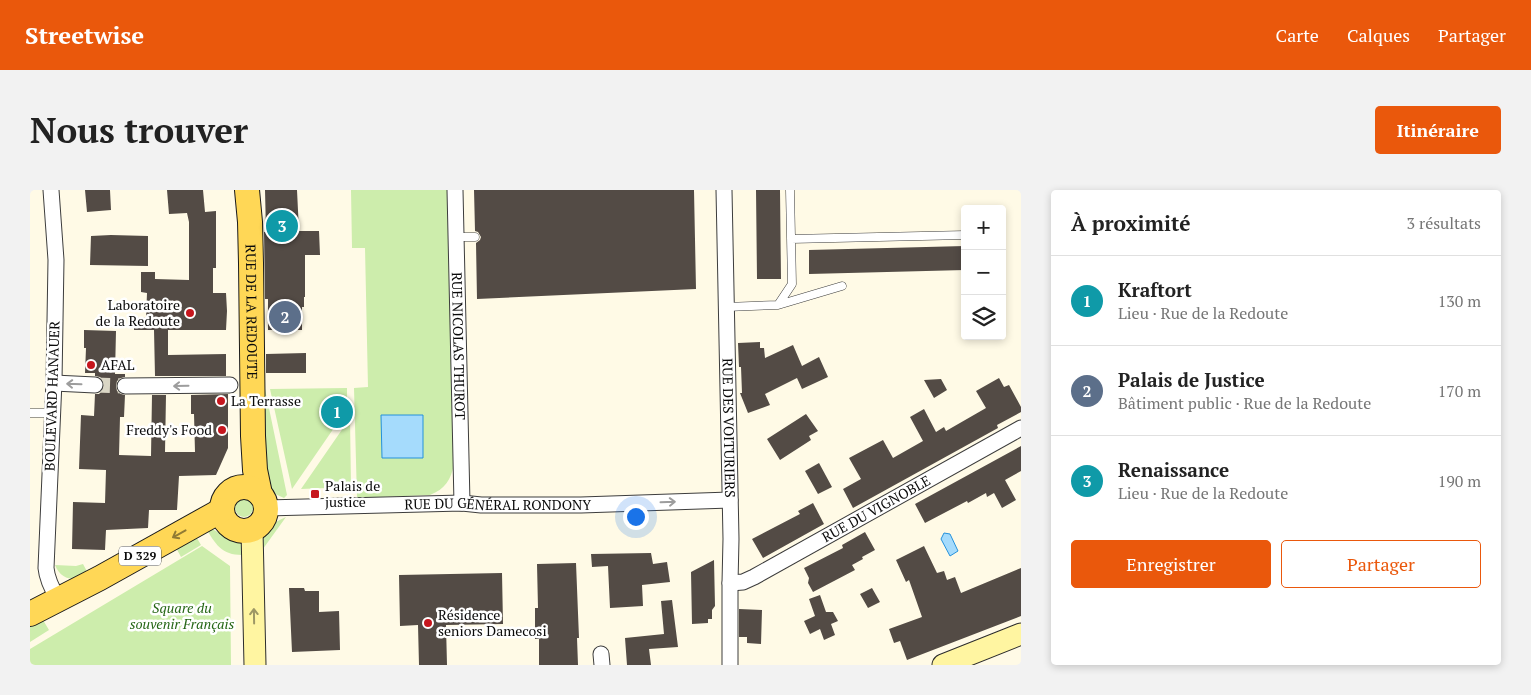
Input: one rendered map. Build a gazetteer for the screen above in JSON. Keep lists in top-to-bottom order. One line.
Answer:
{"streets":{"main road":["RUE DE LA REDOUTE","D 329"],"street":["RUE NICOLAS THUROT","BOULEVARD HANAUER","RUE DES VOITURIERS","RUE DU GÉNÉRAL RONDONY","RUE DU VIGNOBLE"]},"crossings":[["RUE DE LA REDOUTE","RUE DU GÉNÉRAL RONDONY"],["RUE DE LA REDOUTE","D 329"],["RUE NICOLAS THUROT","RUE DU GÉNÉRAL RONDONY"],["BOULEVARD HANAUER","D 329"],["RUE DES VOITURIERS","RUE DU GÉNÉRAL RONDONY"],["RUE DES VOITURIERS","RUE DU VIGNOBLE"],["RUE DU GÉNÉRAL RONDONY","D 329"]],"one_way":["RUE DU GÉNÉRAL RONDONY"],"parks":["Square du souvenir Français"],"places":{"other":["Laboratoire de la Redoute","AFAL","La Terrasse","Freddy's Food","Résidence seniors Damecosi"],"transit":["Palais de justice"]},"page":{"header":"Streetwise","nav":["Carte","Calques","Partager"],"buttons":["Itinéraire",["Enregistrer","Partager"]],"title":"Nous trouver","heading":["À proximité","3 résultats"],"map_buttons":["+","−"],"pins":["3","2","1"],"list":[{"mark":"1","name":"Kraftort","note":"Lieu · Rue de la Redoute","value":"130 m"},{"mark":"2","name":"Palais de Justice","note":"Bâtiment public · Rue de la Redoute","value":"170 m"},{"mark":"3","name":"Renaissance","note":"Lieu · Rue de la Redoute","value":"190 m"}]}}
